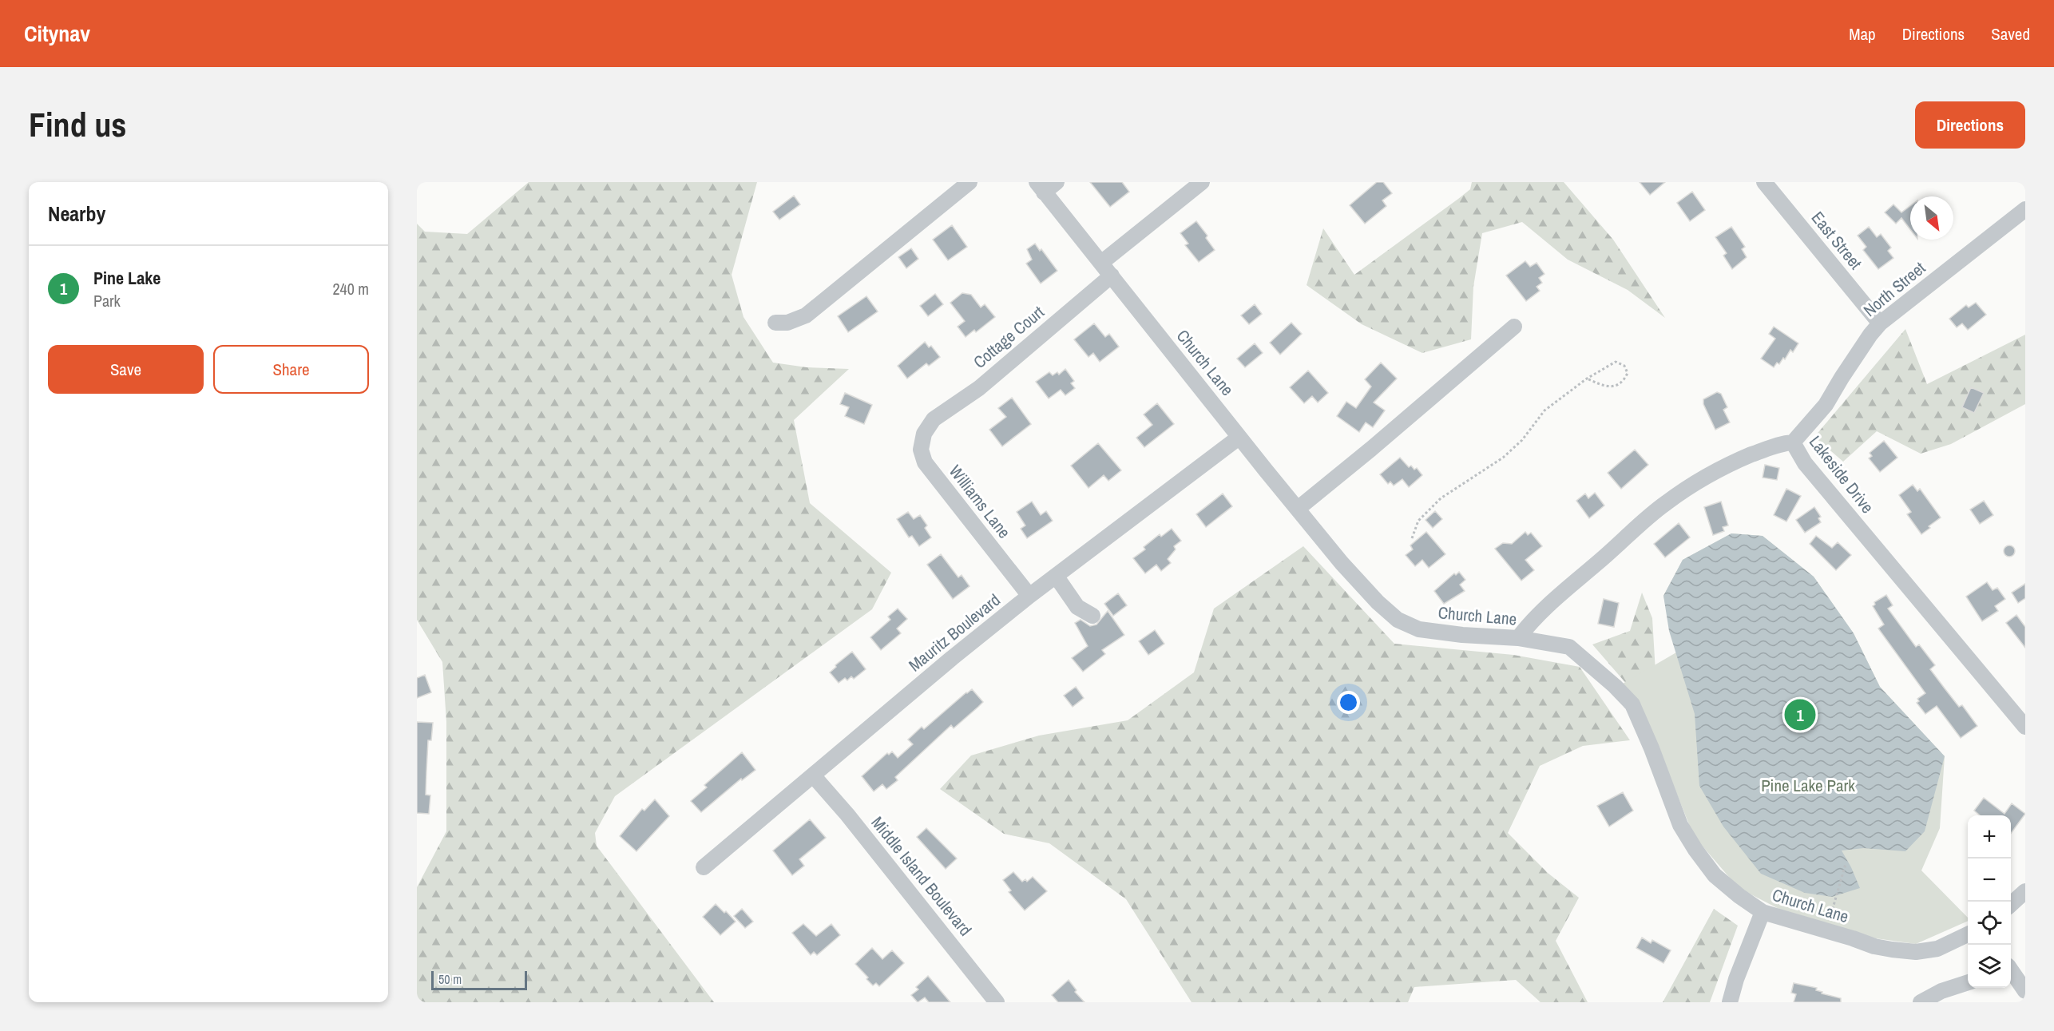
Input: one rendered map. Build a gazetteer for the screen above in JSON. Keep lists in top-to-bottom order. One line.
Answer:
{"streets":{"street":["East Street","North Street","Cottage Court","Church Lane","Lakeside Drive","Williams Lane","Mauritz Boulevard","Middle Island Boulevard"]},"crossings":[["East Street","North Street"],["North Street","Lakeside Drive"],["Cottage Court","Church Lane"],["Cottage Court","Williams Lane"],["Church Lane","Lakeside Drive"],["Church Lane","Mauritz Boulevard"],["Williams Lane","Mauritz Boulevard"],["Mauritz Boulevard","Middle Island Boulevard"]],"parks":["Pine Lake Park"],"scale_bar":"50 m","north":"bottom right","page":{"header":"Citynav","nav":["Map","Directions","Saved"],"buttons":["Directions",["Save","Share"]],"title":"Find us","heading":"Nearby","list":[{"mark":"1","name":"Pine Lake","note":"Park","value":"240 m"}],"pins":"1","map_buttons":["+","−"],"scale":"50 m"}}
